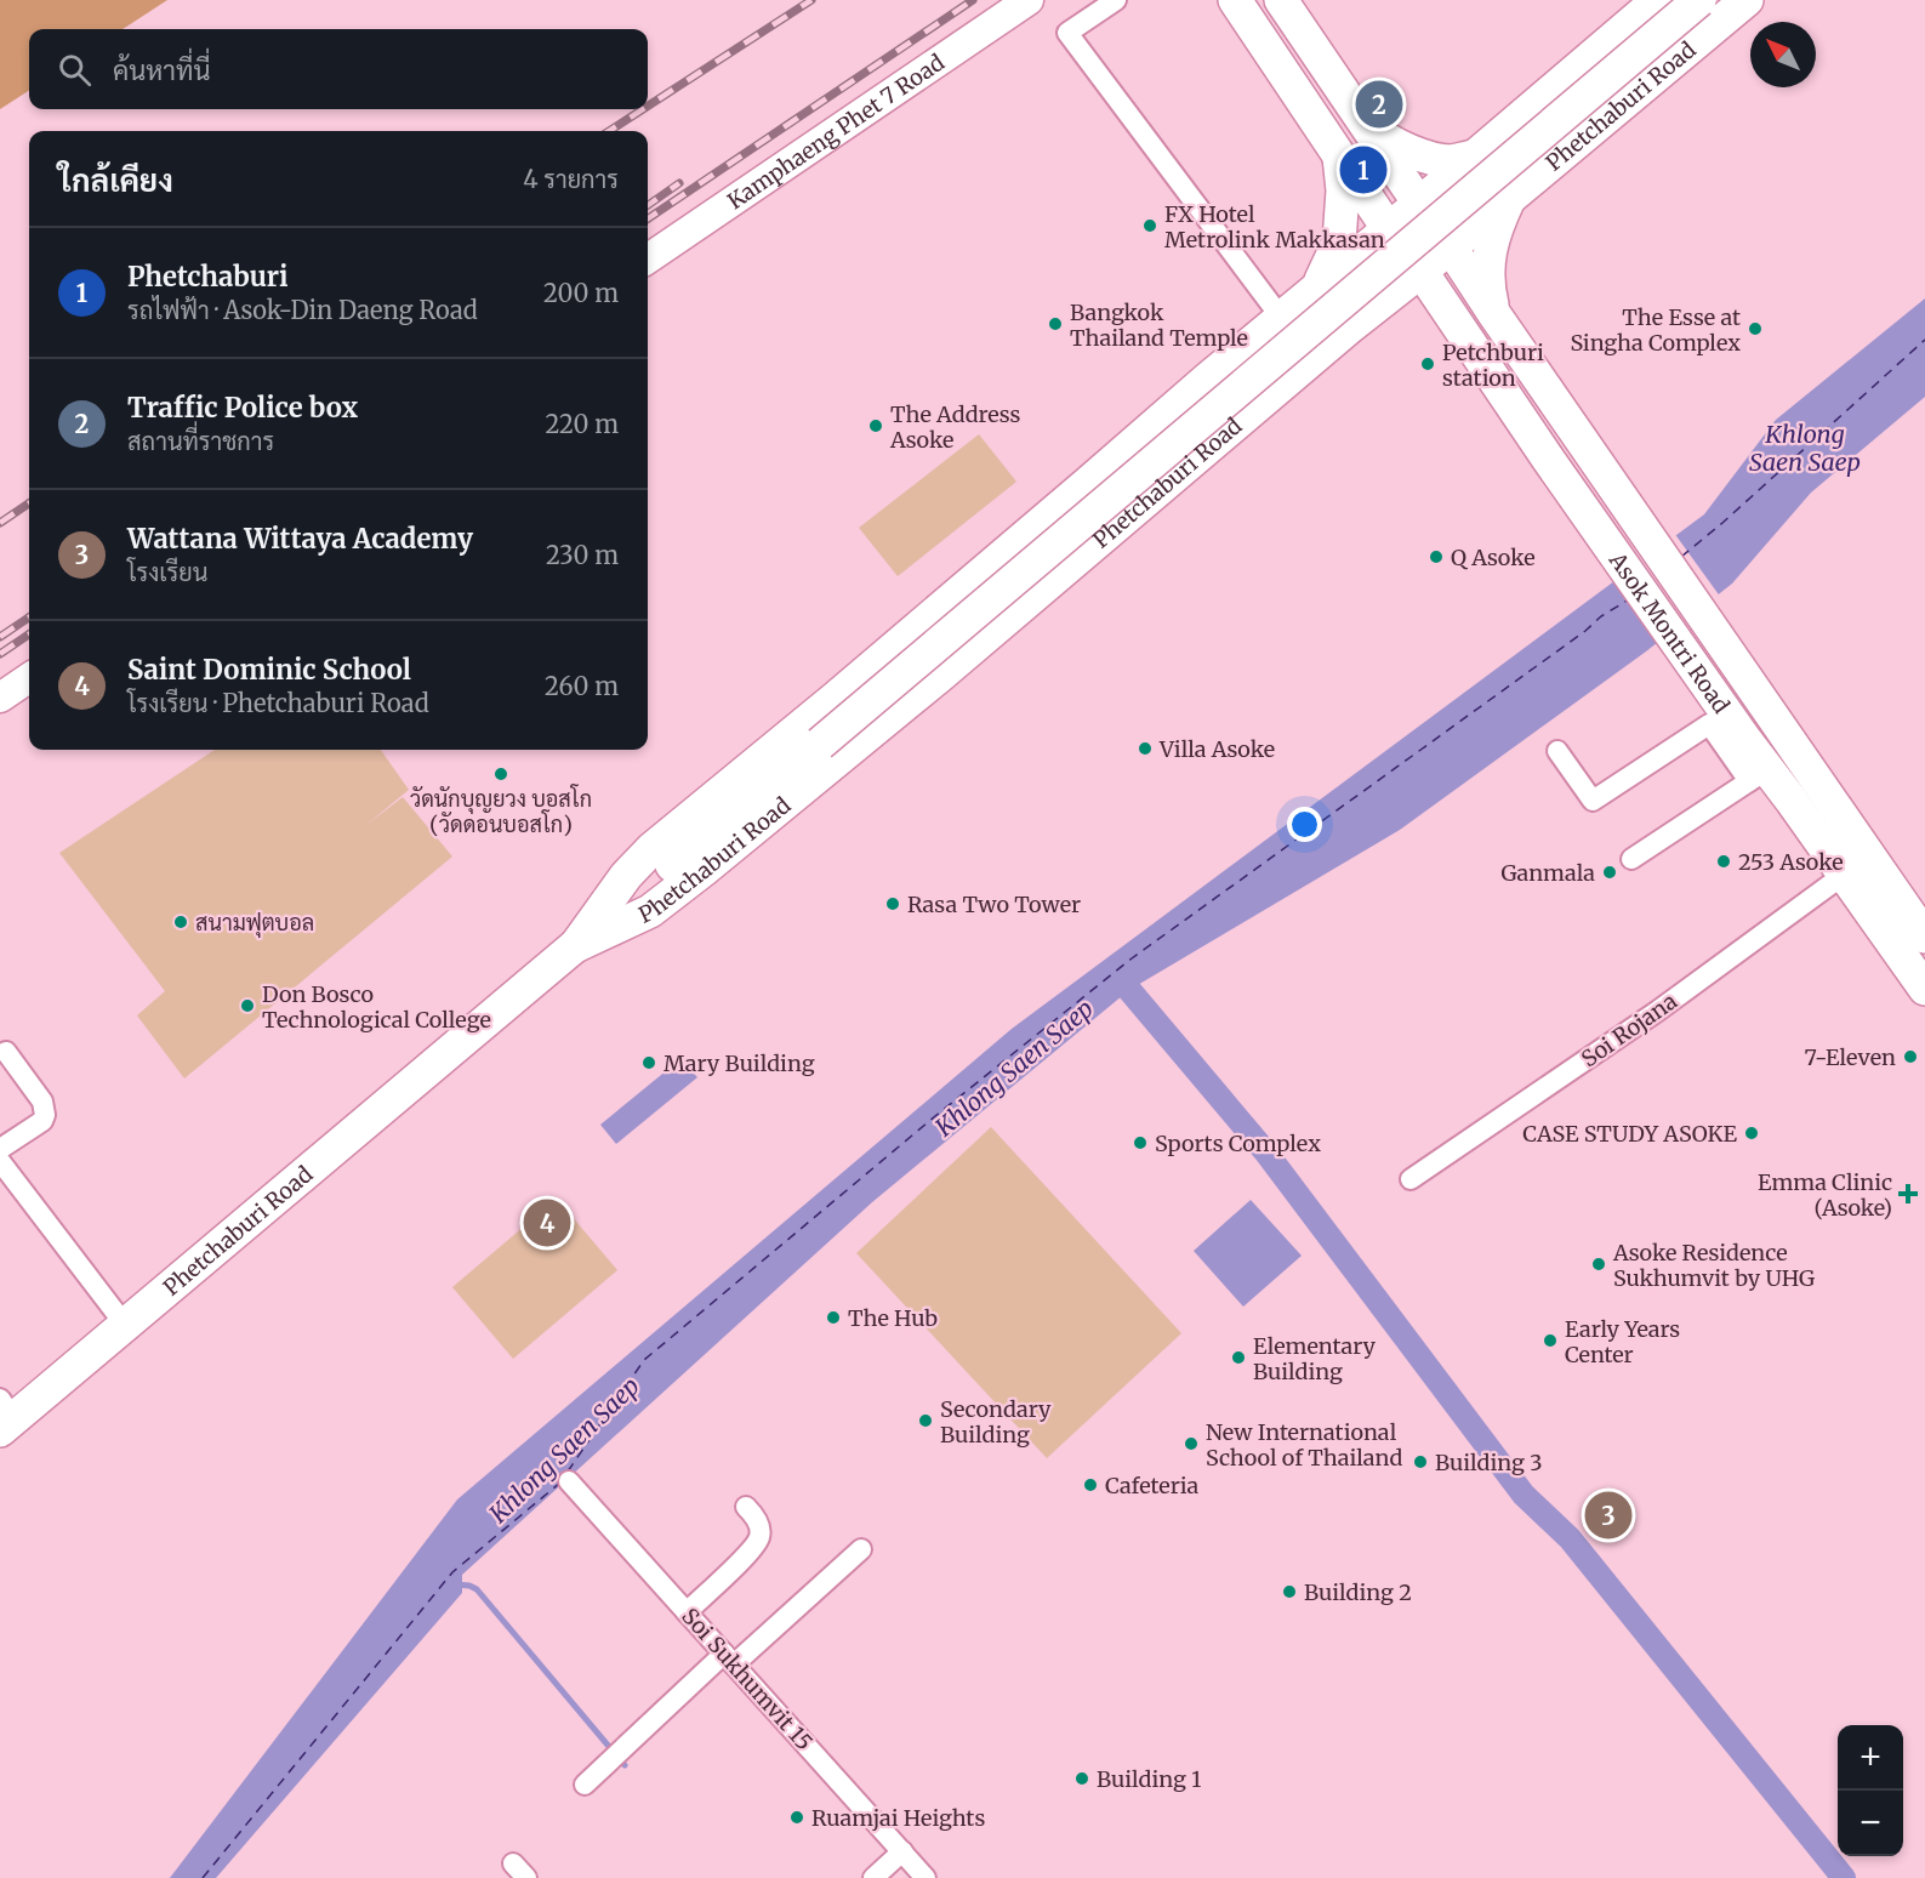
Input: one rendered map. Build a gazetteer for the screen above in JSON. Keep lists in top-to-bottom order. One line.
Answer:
{"streets":{"main road":["Phetchaburi Road","Asok Montri Road"],"street":["Kamphaeng Phet 7 Road","Soi Rojana","Soi Sukhumvit 15"]},"crossings":[["Phetchaburi Road","Asok Montri Road"],["Asok Montri Road","Soi Rojana"]],"water":["Khlong Saen Saep"],"places":{"other":["FX Hotel Metrolink Makkasan","Bangkok Thailand Temple","The Esse at Singha Complex","Petchburi station","The Address Asoke","Q Asoke","Villa Asoke","วัดนักบุญยวง บอสโก (วัดดอนบอสโก)","253 Asoke","Ganmala","Rasa Two Tower","สนามฟุตบอล","Don Bosco Technological College","7-Eleven","Mary Building","CASE STUDY ASOKE","Sports Complex","Asoke Residence Sukhumvit by UHG","The Hub","Early Years Center","Elementary Building","Secondary Building","New International School of Thailand","Building 3","Cafeteria","Building 2","Building 1","Ruamjai Heights"],"health":["Emma Clinic (Asoke)"]},"north":"top left","page":{"search":"ค้นหาที่นี่","pins":["2","1","4","3"],"heading":["ใกล้เคียง","4 รายการ"],"list":[{"mark":"1","name":"Phetchaburi","note":"รถไฟฟ้า · Asok-Din Daeng Road","value":"200 m"},{"mark":"2","name":"Traffic Police box","note":"สถานที่ราชการ","value":"220 m"},{"mark":"3","name":"Wattana Wittaya Academy","note":"โรงเรียน","value":"230 m"},{"mark":"4","name":"Saint Dominic School","note":"โรงเรียน · Phetchaburi Road","value":"260 m"}],"map_buttons":["+","−"]}}
